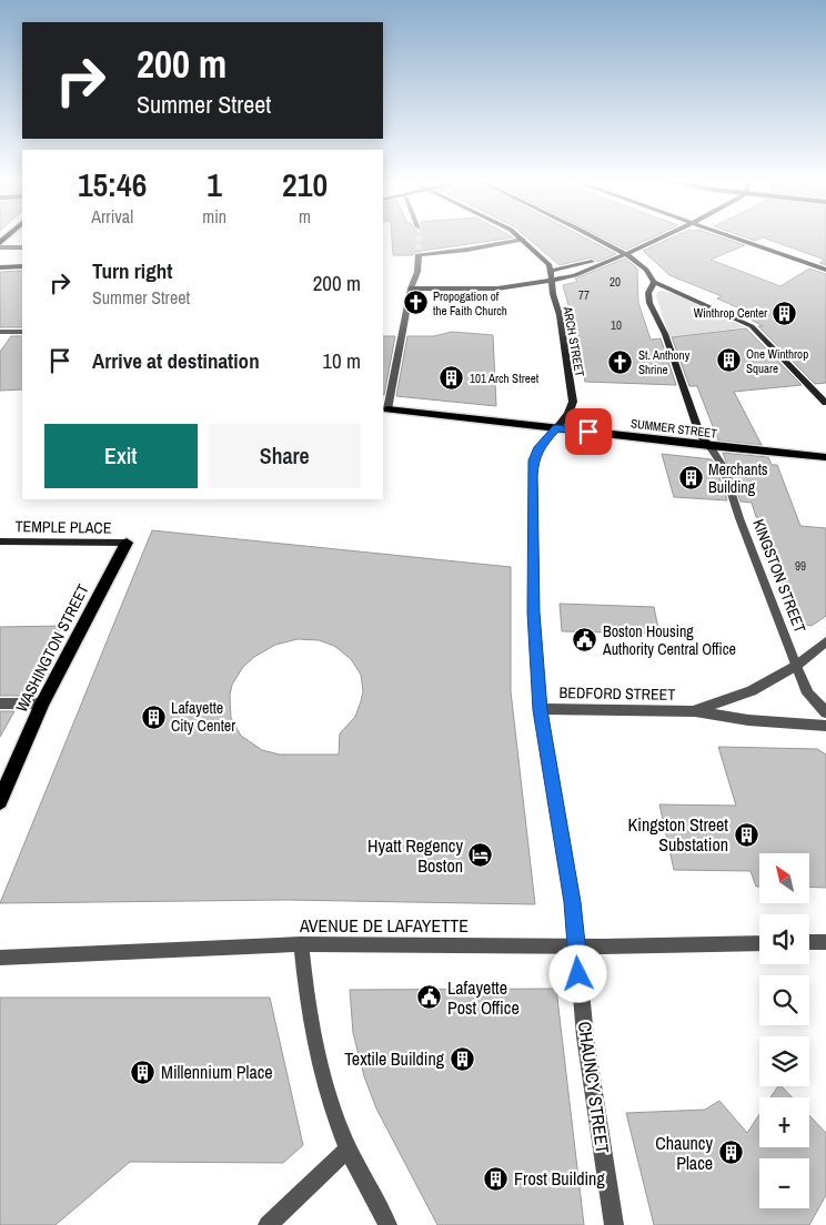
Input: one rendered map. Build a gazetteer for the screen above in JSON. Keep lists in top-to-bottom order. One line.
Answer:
{"streets":{"main road":["ARCH STREET","SUMMER STREET","TEMPLE PLACE","WASHINGTON STREET"],"street":["KINGSTON STREET","BEDFORD STREET","AVENUE DE LAFAYETTE","CHAUNCY STREET"]},"crossings":[["ARCH STREET","SUMMER STREET"],["ARCH STREET","CHAUNCY STREET"],["SUMMER STREET","KINGSTON STREET"],["SUMMER STREET","CHAUNCY STREET"],["TEMPLE PLACE","WASHINGTON STREET"],["KINGSTON STREET","BEDFORD STREET"],["BEDFORD STREET","CHAUNCY STREET"],["AVENUE DE LAFAYETTE","CHAUNCY STREET"]],"places":{"church":["Propogation of the Faith Church","St. Anthony Shrine"],"building":["Winthrop Center","One Winthrop Square","101 Arch Street","Merchants Building","Lafayette City Center","Kingston Street Substation","Textile Building","Millennium Place","Chauncy Place","Frost Building"],"public building":["Boston Housing Authority Central Office","Lafayette Post Office"],"hotel":["Hyatt Regency Boston"]},"house_numbers":["20","77","10","99"],"north":"top left","page":{"turn":["200 m","Summer Street"],"eta":["15:46","Arrival","1","min","210","m"],"list":[{"name":"Turn right","note":"Summer Street","value":"200 m"},{"name":"Arrive at destination","value":"10 m"}],"buttons":["Exit","Share"],"map_buttons":["+","−"]}}
